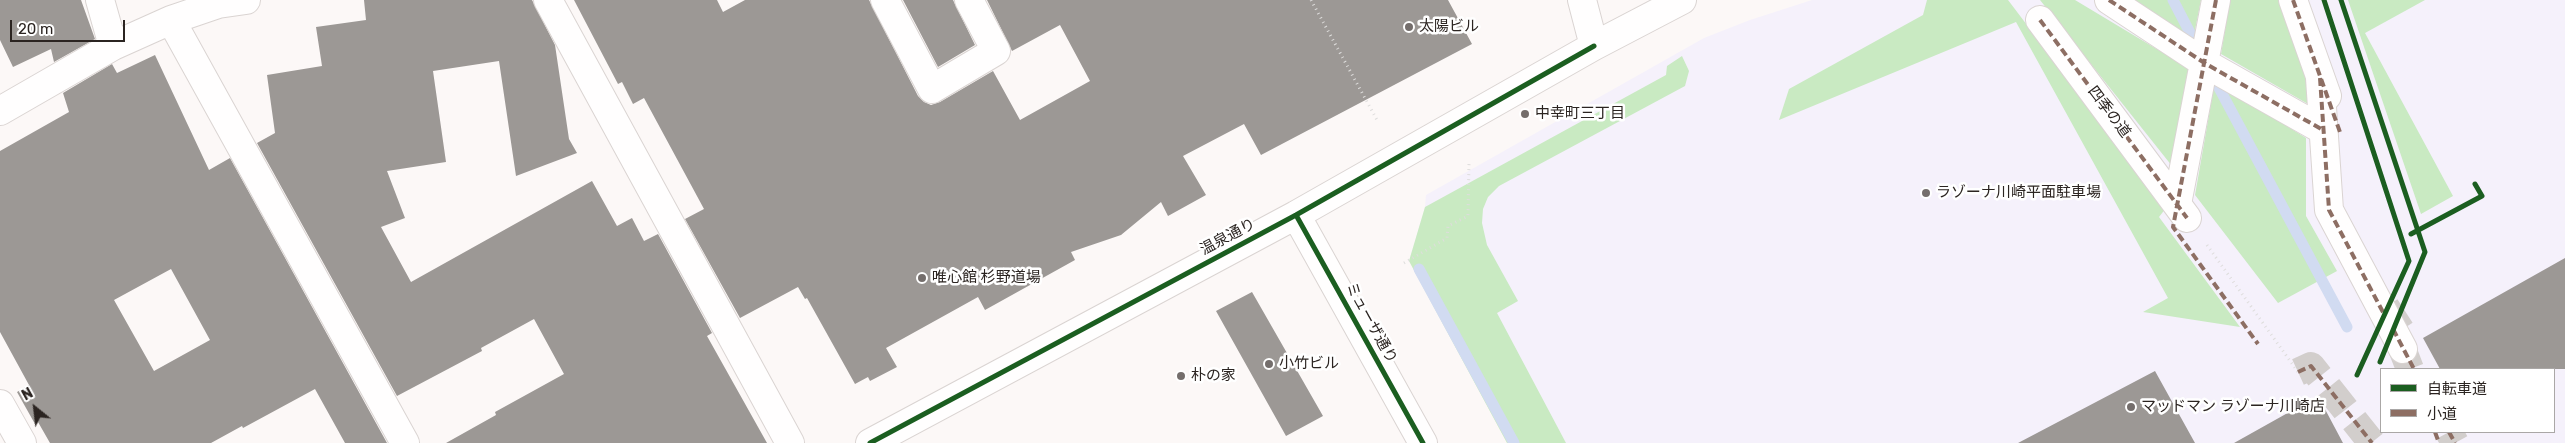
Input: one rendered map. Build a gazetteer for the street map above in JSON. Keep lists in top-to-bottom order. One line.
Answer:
{"streets":{"street":["四季の道","温泉通り","ミューザ通り"]},"crossings":[["温泉通り","ミューザ通り"]],"places":["太陽ビル","中幸町三丁目","ラゾーナ川崎平面駐車場","唯心館 杉野道場","小竹ビル","朴の家","マッドマン ラゾーナ川崎店"],"legend":["自転車道","小道"],"scale_bar":"20 m","north":"top left"}
